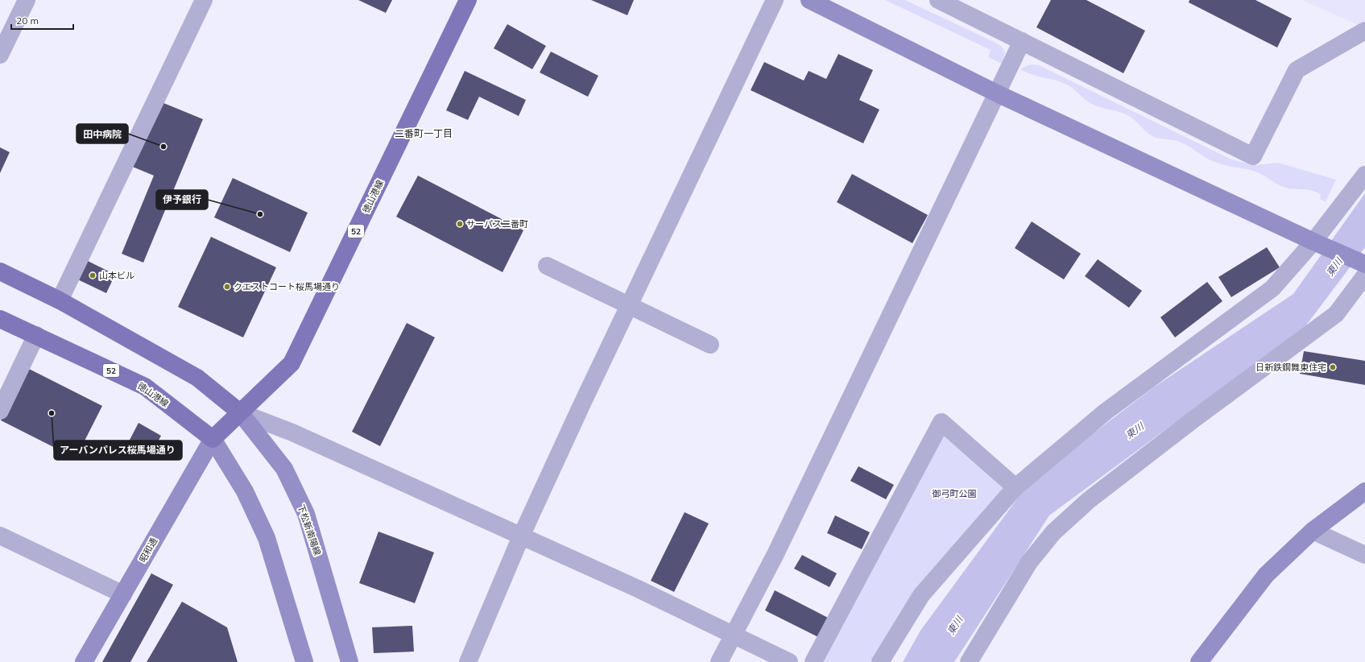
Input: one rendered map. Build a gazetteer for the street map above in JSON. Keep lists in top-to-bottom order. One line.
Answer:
{"streets":{"main road":["徳山港線","52"],"street":["下松新南陽線","昭和通"]},"crossings":[["徳山港線","下松新南陽線"],["徳山港線","昭和通"]],"districts":["二番町一丁目"],"water":["東川"],"parks":["御弓町公園"],"places":["田中病院","伊予銀行","サーパス二番町","山本ビル","クエストコート桜馬場通り","日新鉄鋼舞東住宅","アーバンパレス桜馬場通り"],"scale_bar":"20 m"}
